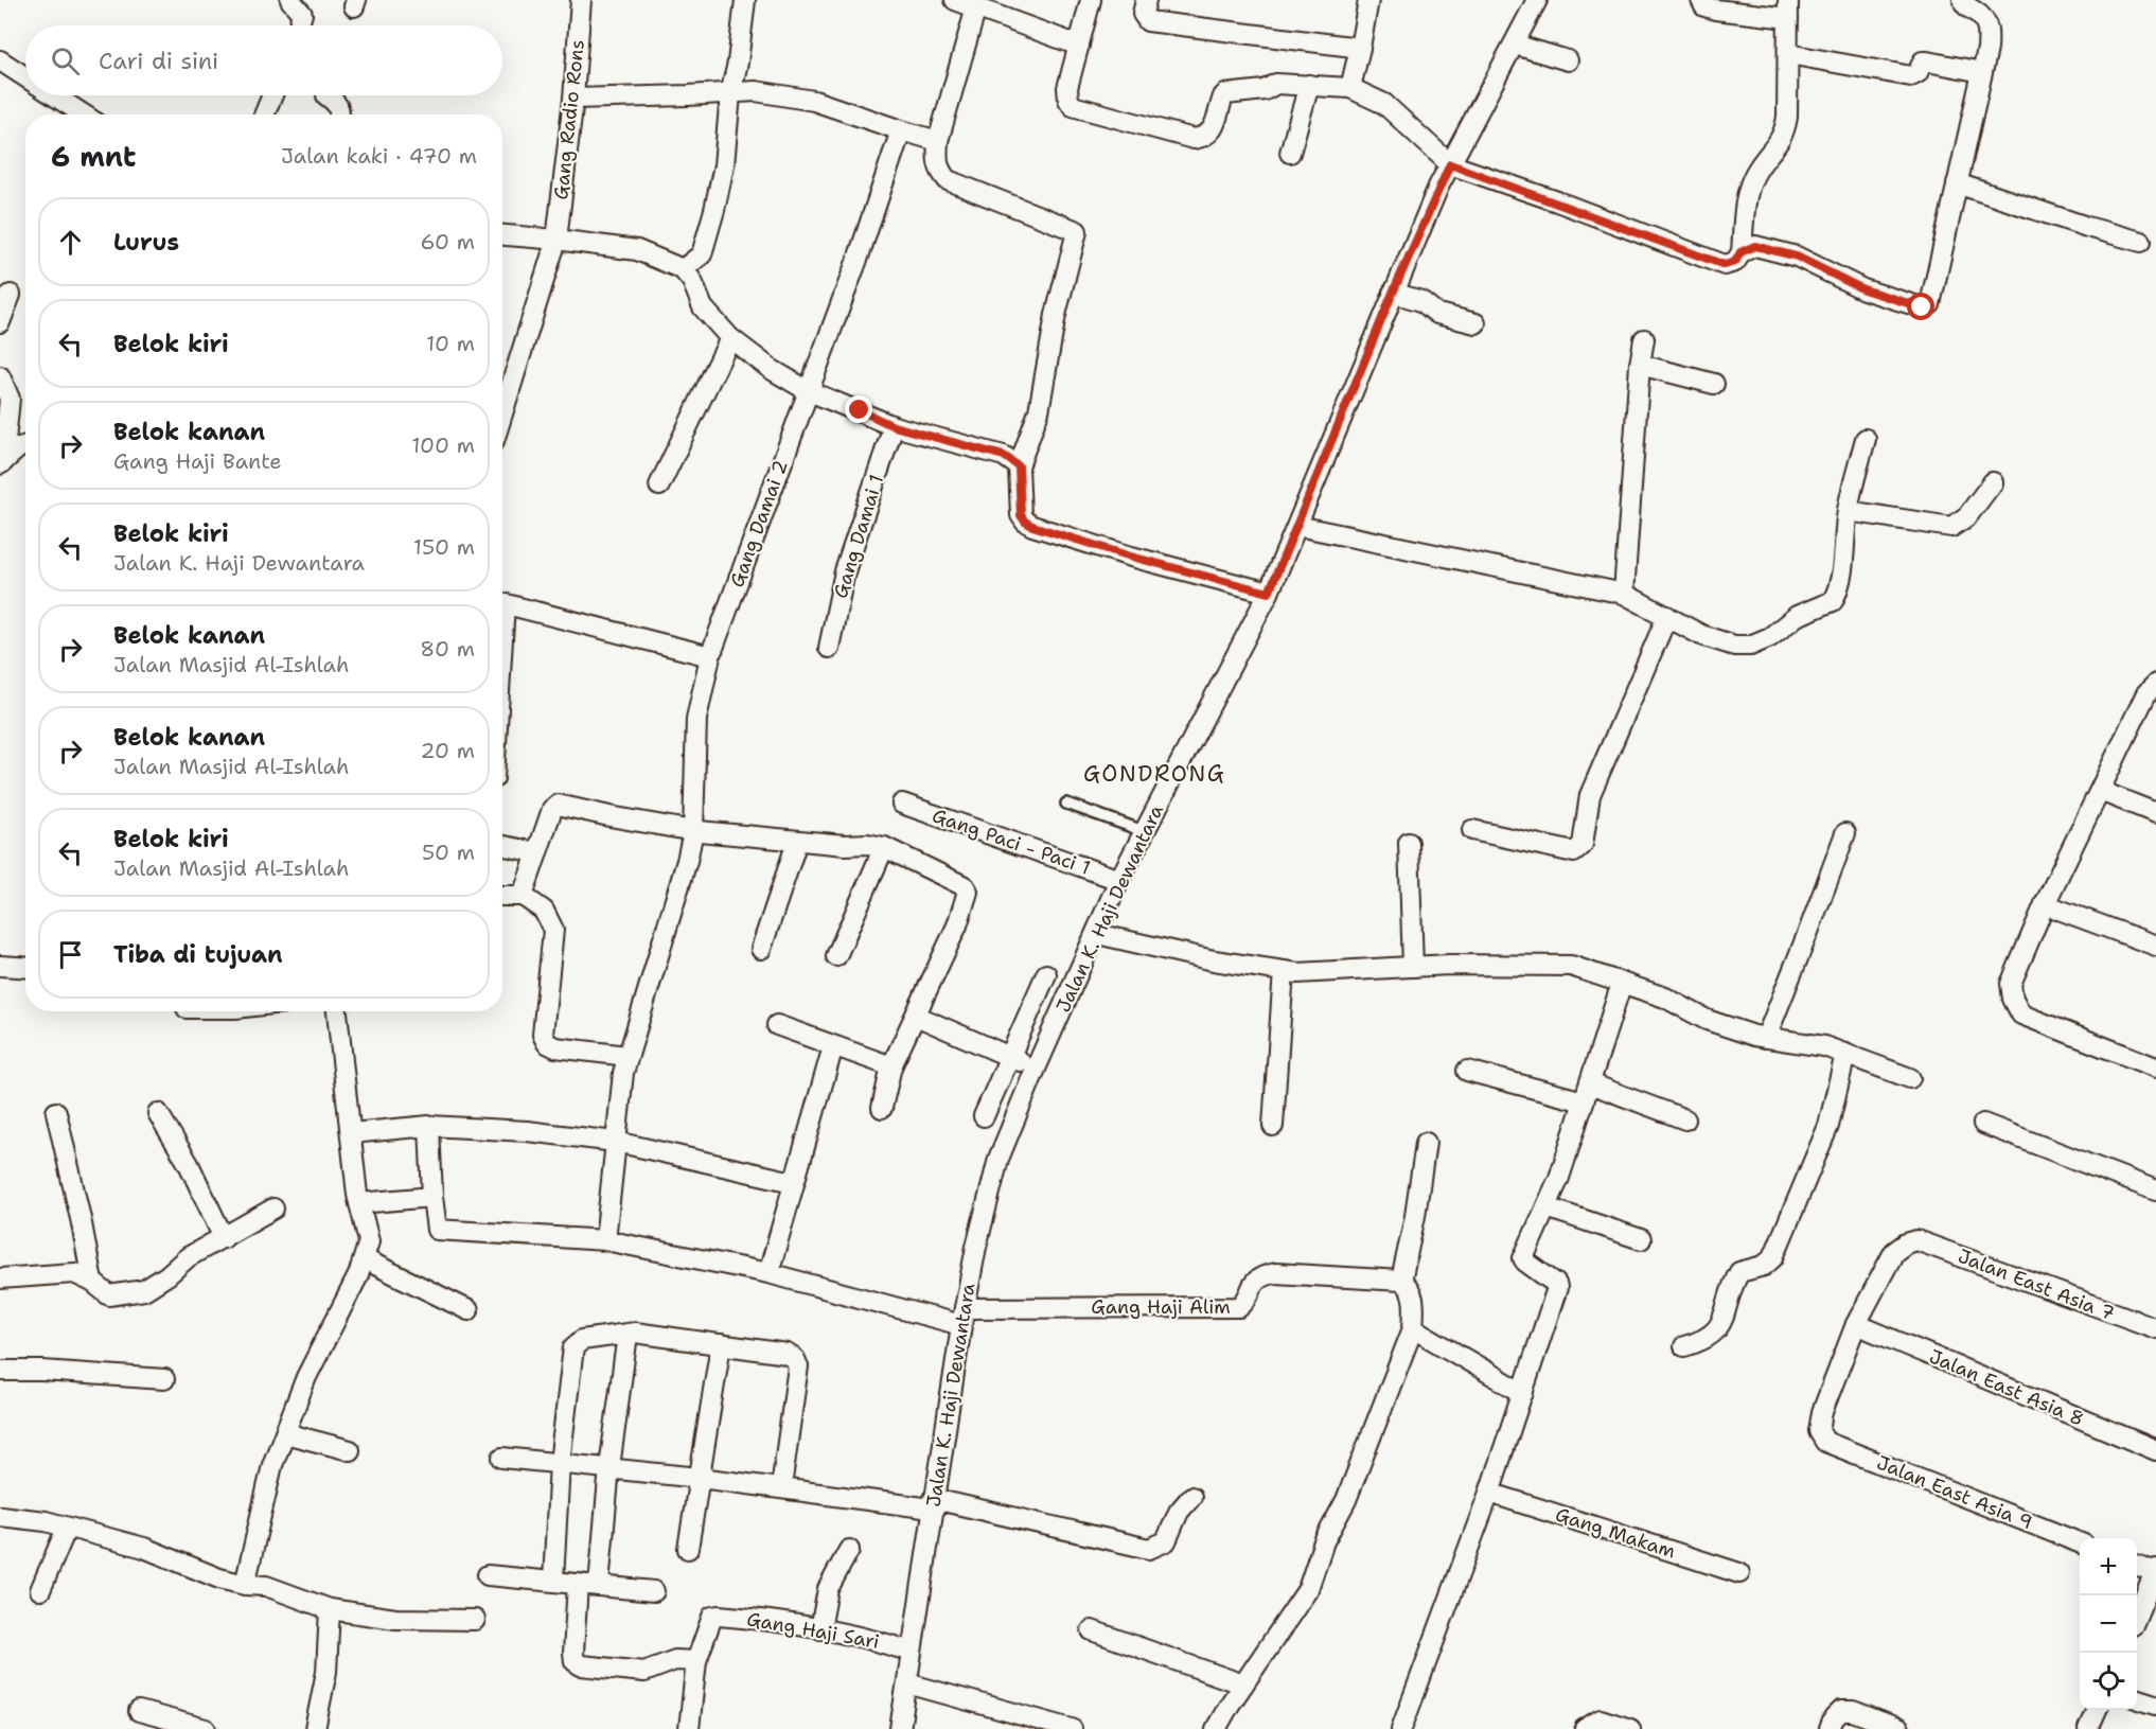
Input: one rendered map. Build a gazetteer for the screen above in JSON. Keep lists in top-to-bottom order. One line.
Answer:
{"streets":{"street":["Gang Radio Rons","Gang Damai 2","Gang Damai 1","Gang Paci - Paci 1","Jalan K. Haji Dewantara","Jalan East Asia 7","Gang Haji Alim","Jalan East Asia 8","Jalan East Asia 9","Gang Makam","Gang Haji Sari"]},"crossings":[["Gang Paci - Paci 1","Jalan K. Haji Dewantara"],["Jalan K. Haji Dewantara","Gang Haji Alim"],["Jalan K. Haji Dewantara","Gang Haji Sari"],["Jalan East Asia 7","Jalan East Asia 8"],["Jalan East Asia 7","Jalan East Asia 9"],["Jalan East Asia 8","Jalan East Asia 9"]],"districts":["GONDRONG"],"page":{"search":"Cari di sini","heading":["6 mnt","Jalan kaki · 470 m"],"list":[["Lurus","60 m"],["Belok kiri","10 m"],["Belok kanan","Gang Haji Bante","100 m"],["Belok kiri","Jalan K. Haji Dewantara","150 m"],["Belok kanan","Jalan Masjid Al-Ishlah","80 m"],["Belok kanan","Jalan Masjid Al-Ishlah","20 m"],["Belok kiri","Jalan Masjid Al-Ishlah","50 m"],"Tiba di tujuan"],"map_buttons":["+","−"]}}
